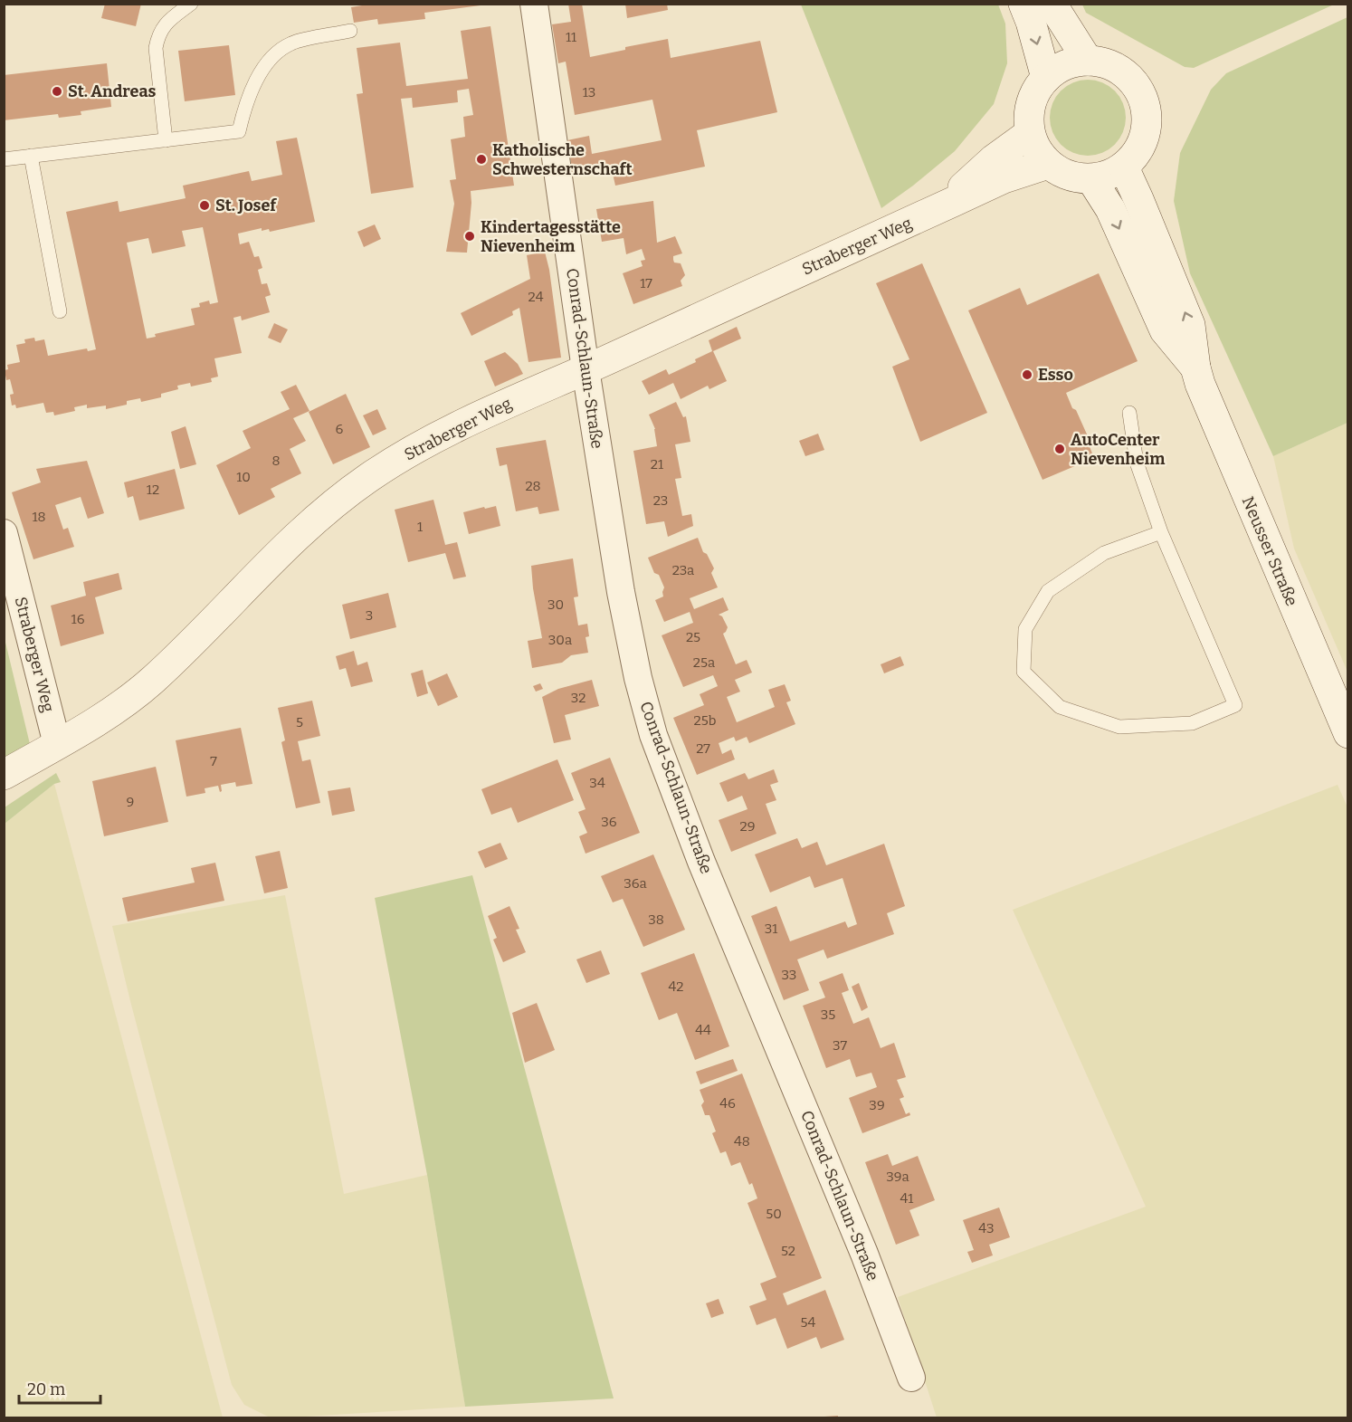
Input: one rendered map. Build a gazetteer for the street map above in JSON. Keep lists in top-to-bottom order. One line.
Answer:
{"streets":{"main road":["Straberger Weg","Neusser Straße"],"street":["Conrad-Schlaun-Straße"]},"crossings":[["Straberger Weg","Conrad-Schlaun-Straße"],["Straberger Weg","Neusser Straße"]],"places":["St. Andreas","Katholische Schwesternschaft","St. Josef","Kindertagesstätte Nievenheim","Esso","AutoCenter Nievenheim"],"house_numbers":["11","13","17","24","6","8","21","10","28","12","23","18","1","23a","30","3","16","25","30a","25a","32","25b","5","27","7","34","9","36","29","36a","38","31","33","42","35","44","37","46","39","48","39a","41","50","43","52","54"],"scale_bar":"20 m"}
